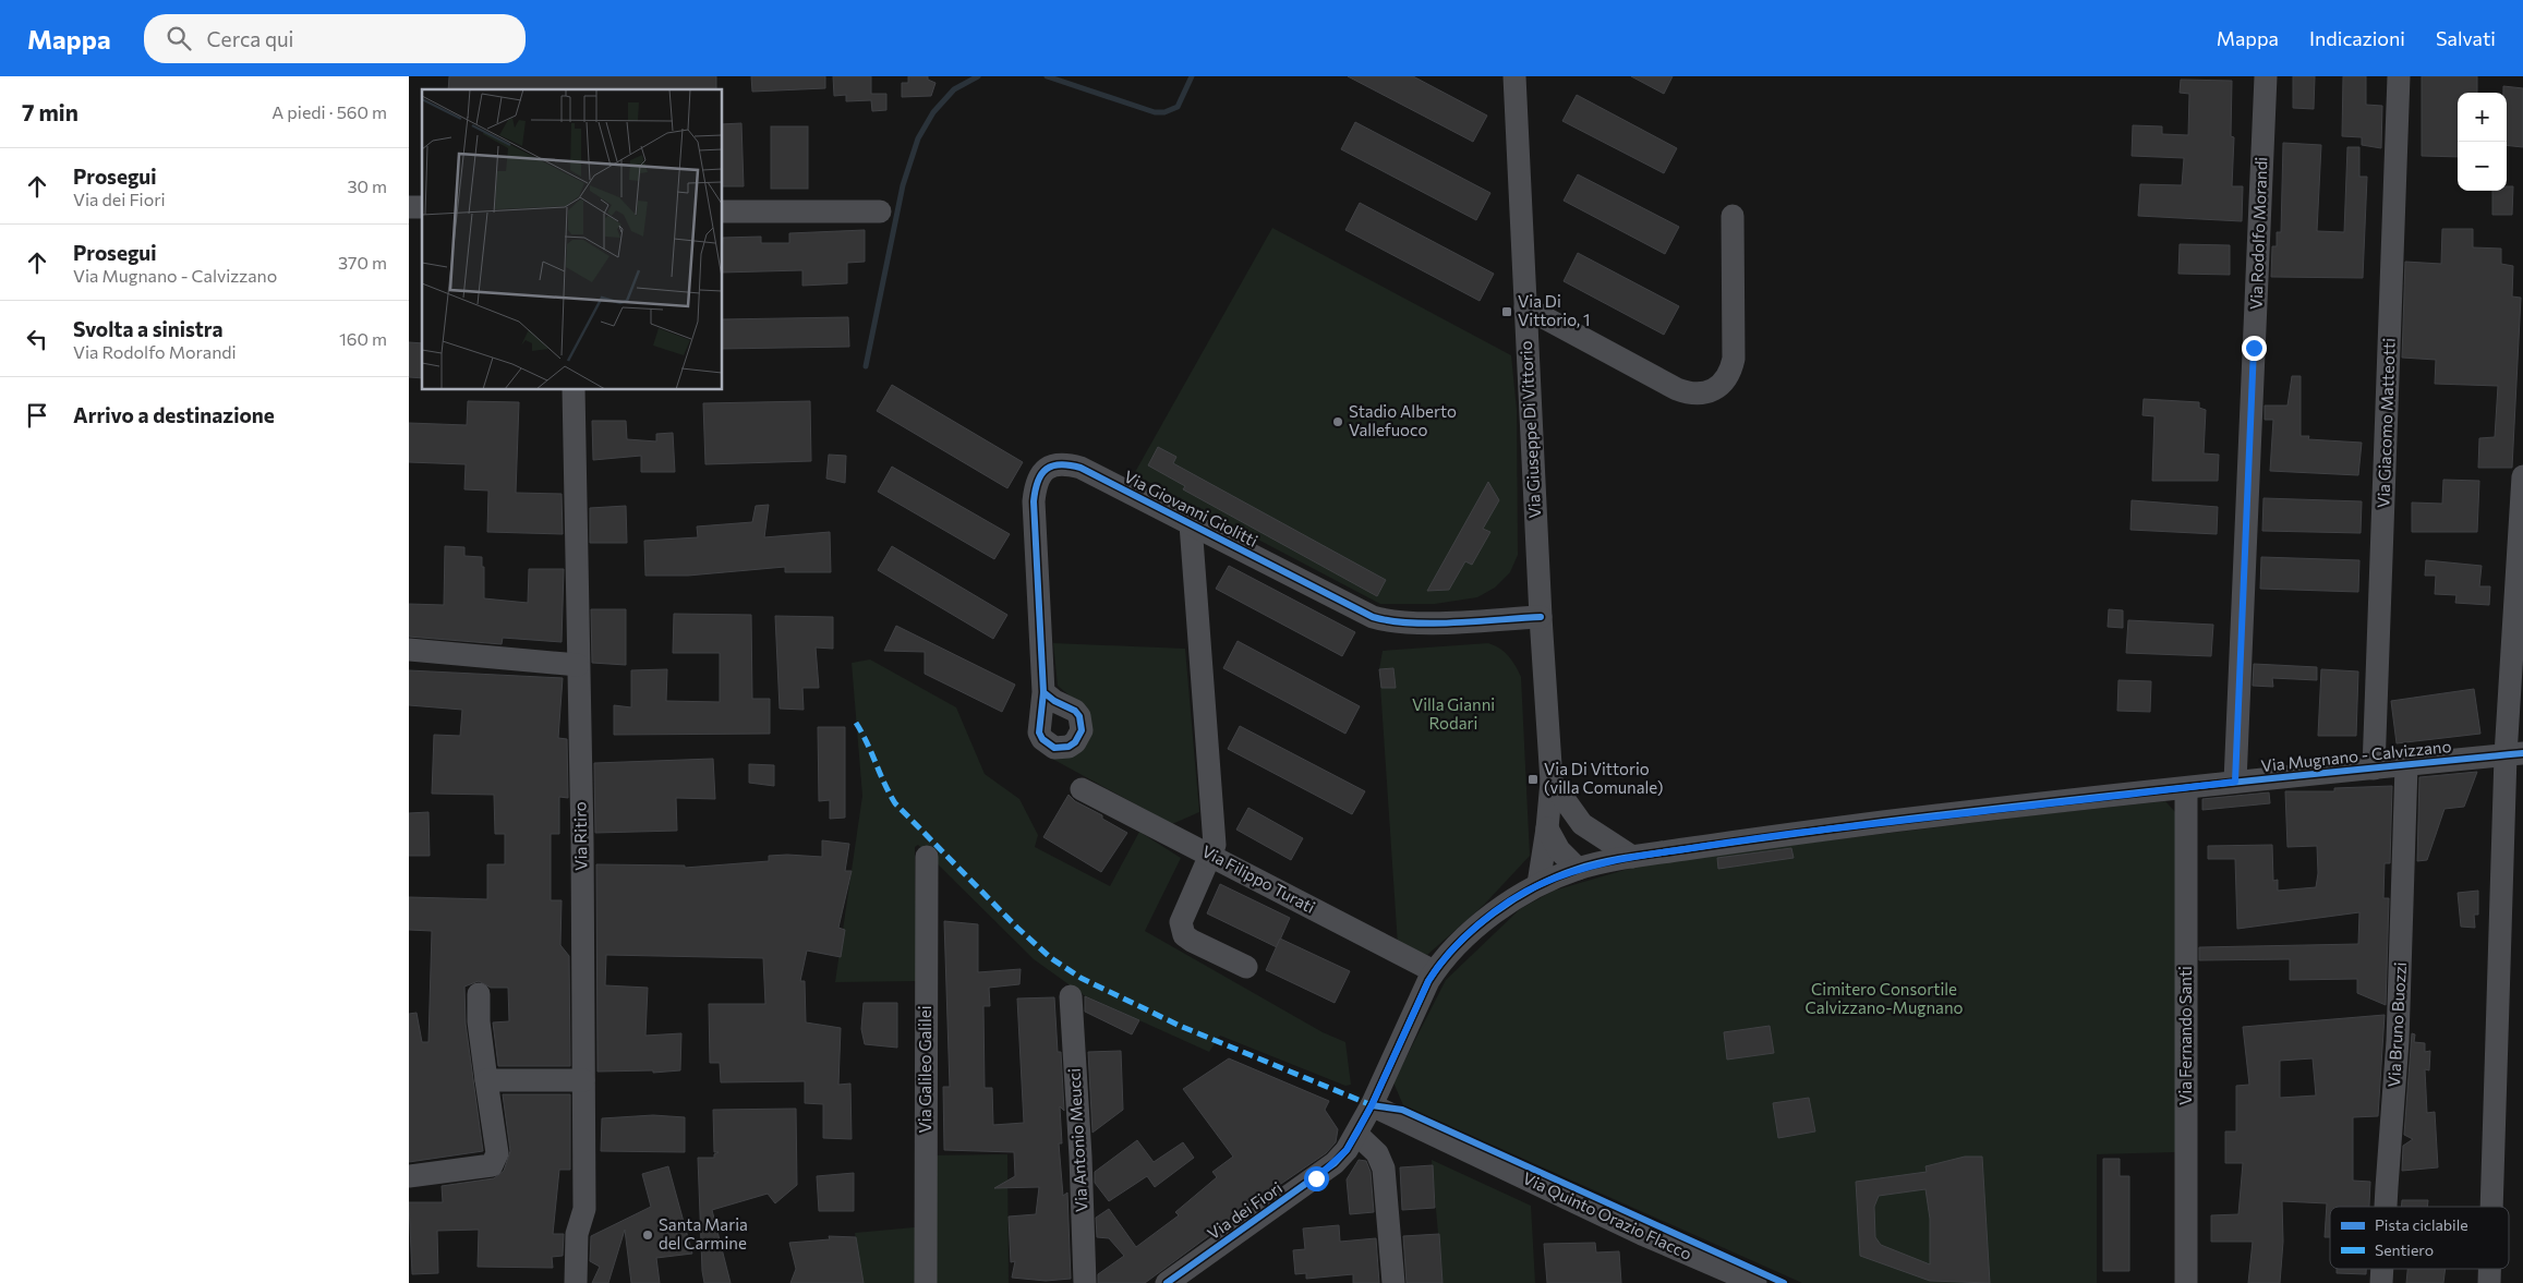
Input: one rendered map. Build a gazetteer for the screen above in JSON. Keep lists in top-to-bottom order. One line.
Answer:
{"streets":{"street":["Via Rodolfo Morandi","Via Giacomo Matteotti","Via Giuseppe Di Vittorio","Via Giovanni Giolitti","Via Mugnano - Calvizzano","Via Ritiro","Via Filippo Turati","Via Bruno Buozzi","Via Fernando Santi","Via Galileo Galilei","Via Antonio Meucci","Via dei Fiori","Via Quinto Orazio Flacco"]},"crossings":[["Via Rodolfo Morandi","Via Mugnano - Calvizzano"],["Via Giacomo Matteotti","Via Mugnano - Calvizzano"],["Via Giuseppe Di Vittorio","Via Giovanni Giolitti"],["Via Giuseppe Di Vittorio","Via Mugnano - Calvizzano"],["Via Giovanni Giolitti","Via Filippo Turati"],["Via Mugnano - Calvizzano","Via Filippo Turati"],["Via Mugnano - Calvizzano","Via Bruno Buozzi"],["Via Mugnano - Calvizzano","Via Fernando Santi"],["Via Mugnano - Calvizzano","Via dei Fiori"],["Via Mugnano - Calvizzano","Via Quinto Orazio Flacco"],["Via dei Fiori","Via Quinto Orazio Flacco"]],"parks":["Villa Gianni Rodari","Cimitero Consortile Calvizzano-Mugnano"],"places":{"transit":["Via Di Vittorio, 1","Via Di Vittorio (villa Comunale)"],"other":["Stadio Alberto Vallefuoco","Santa Maria del Carmine"]},"legend":["Pista ciclabile","Sentiero"],"page":{"header":"Mappa","search":"Cerca qui","nav":["Mappa","Indicazioni","Salvati"],"heading":["7 min","A piedi · 560 m"],"map_buttons":["+","−"],"list":[["Prosegui","Via dei Fiori","30 m"],["Prosegui","Via Mugnano - Calvizzano","370 m"],["Svolta a sinistra","Via Rodolfo Morandi","160 m"],"Arrivo a destinazione"]}}
